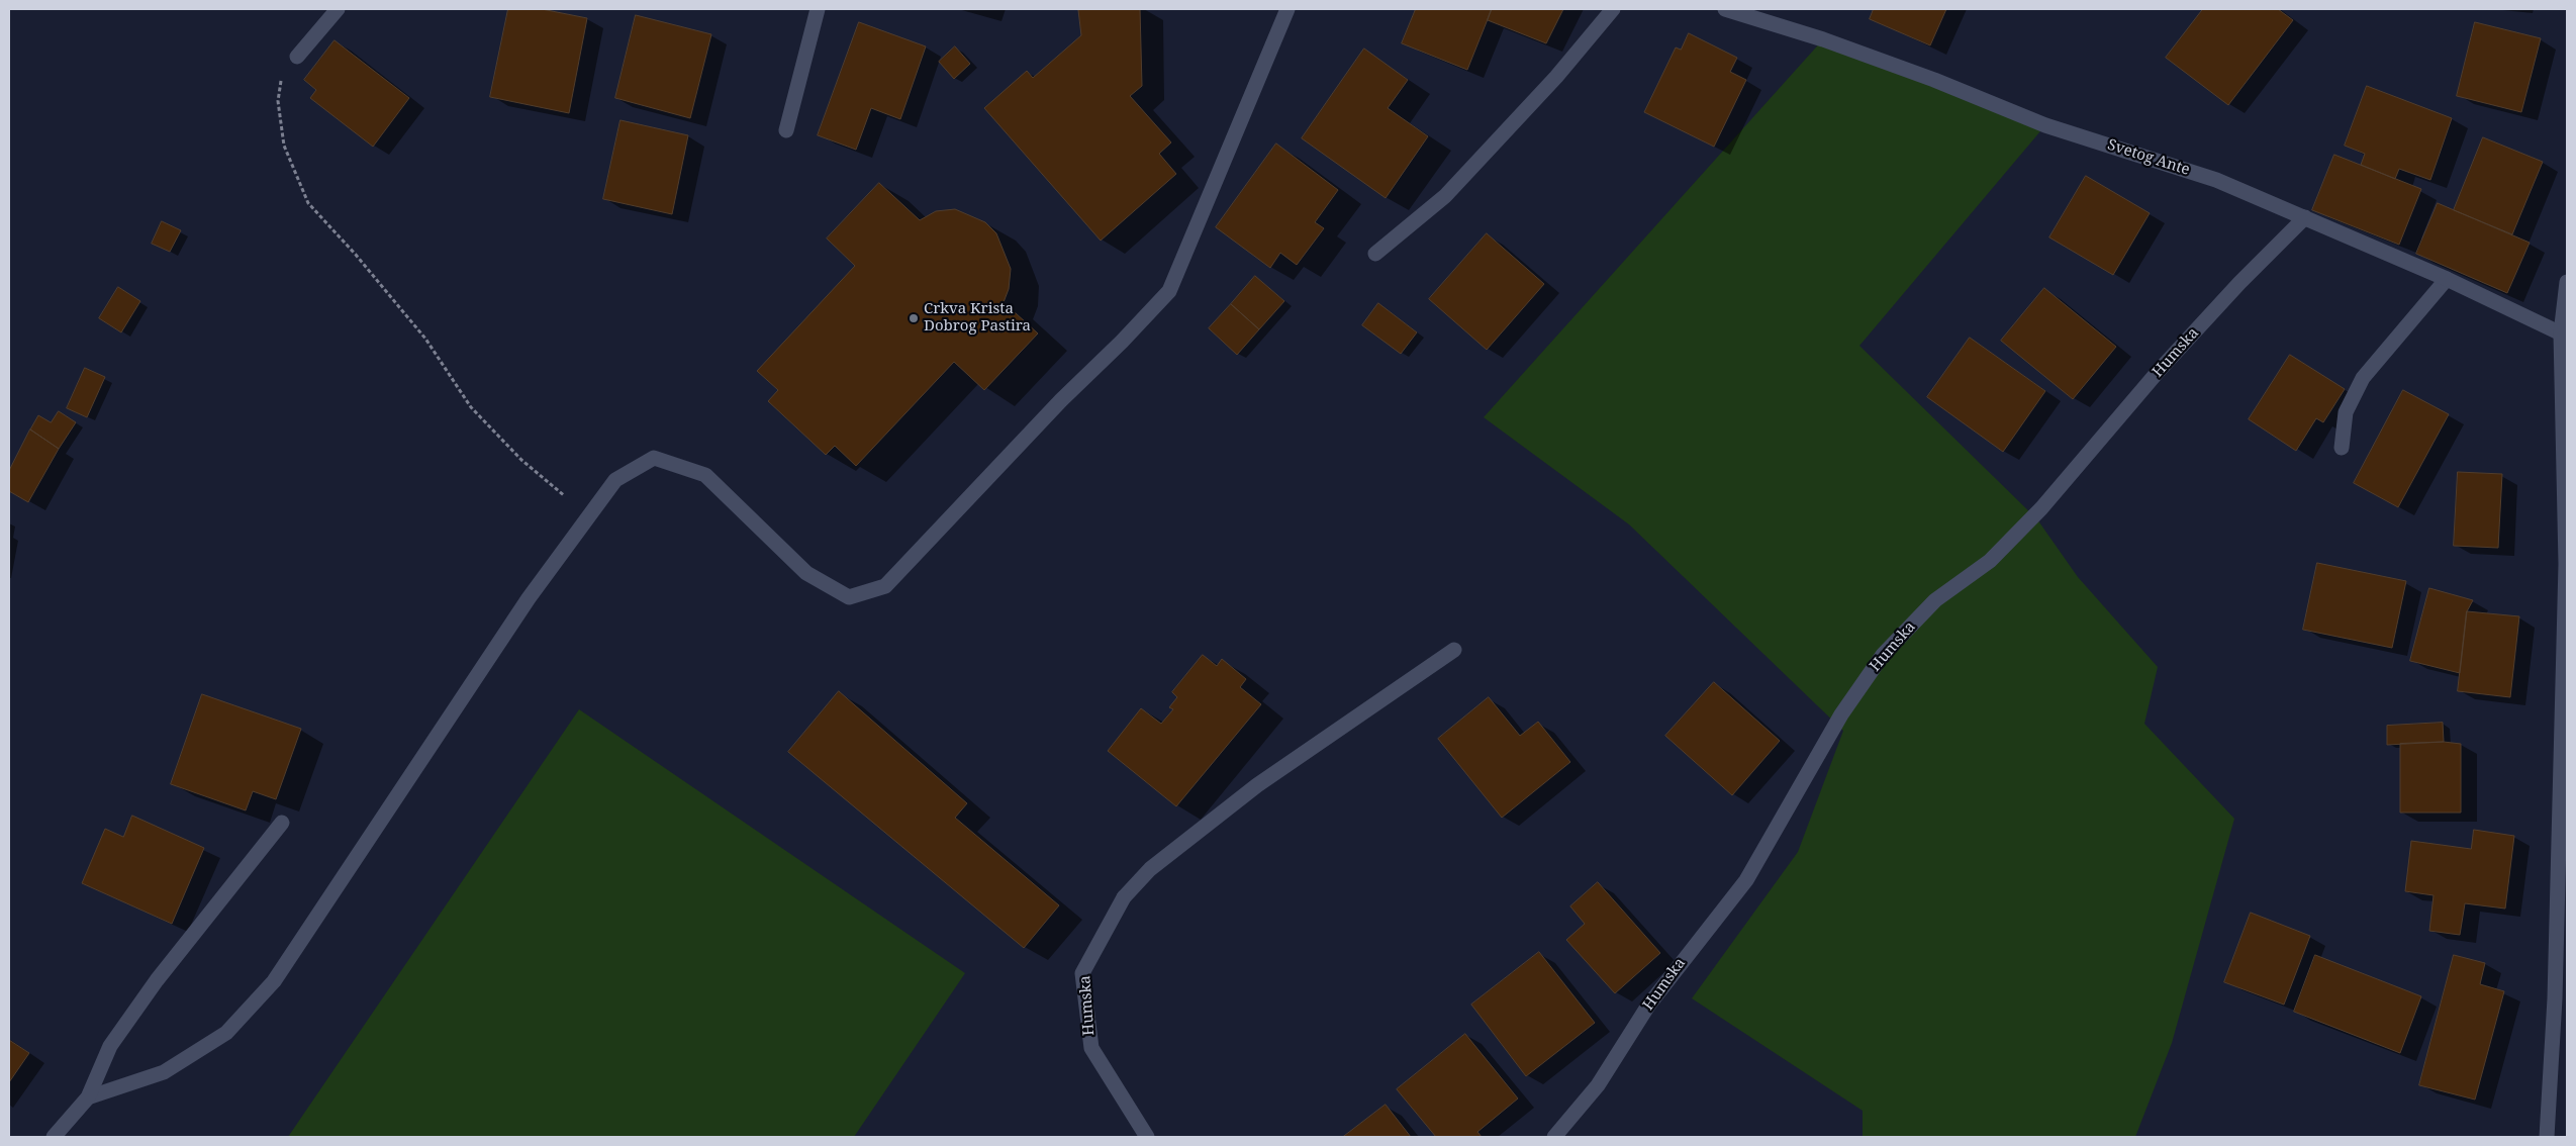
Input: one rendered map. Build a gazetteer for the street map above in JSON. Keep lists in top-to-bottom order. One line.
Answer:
{"streets":{"street":["Svetog Ante","Humska"]},"crossings":[["Svetog Ante","Humska"]],"places":["Crkva Krista Dobrog Pastira"]}
